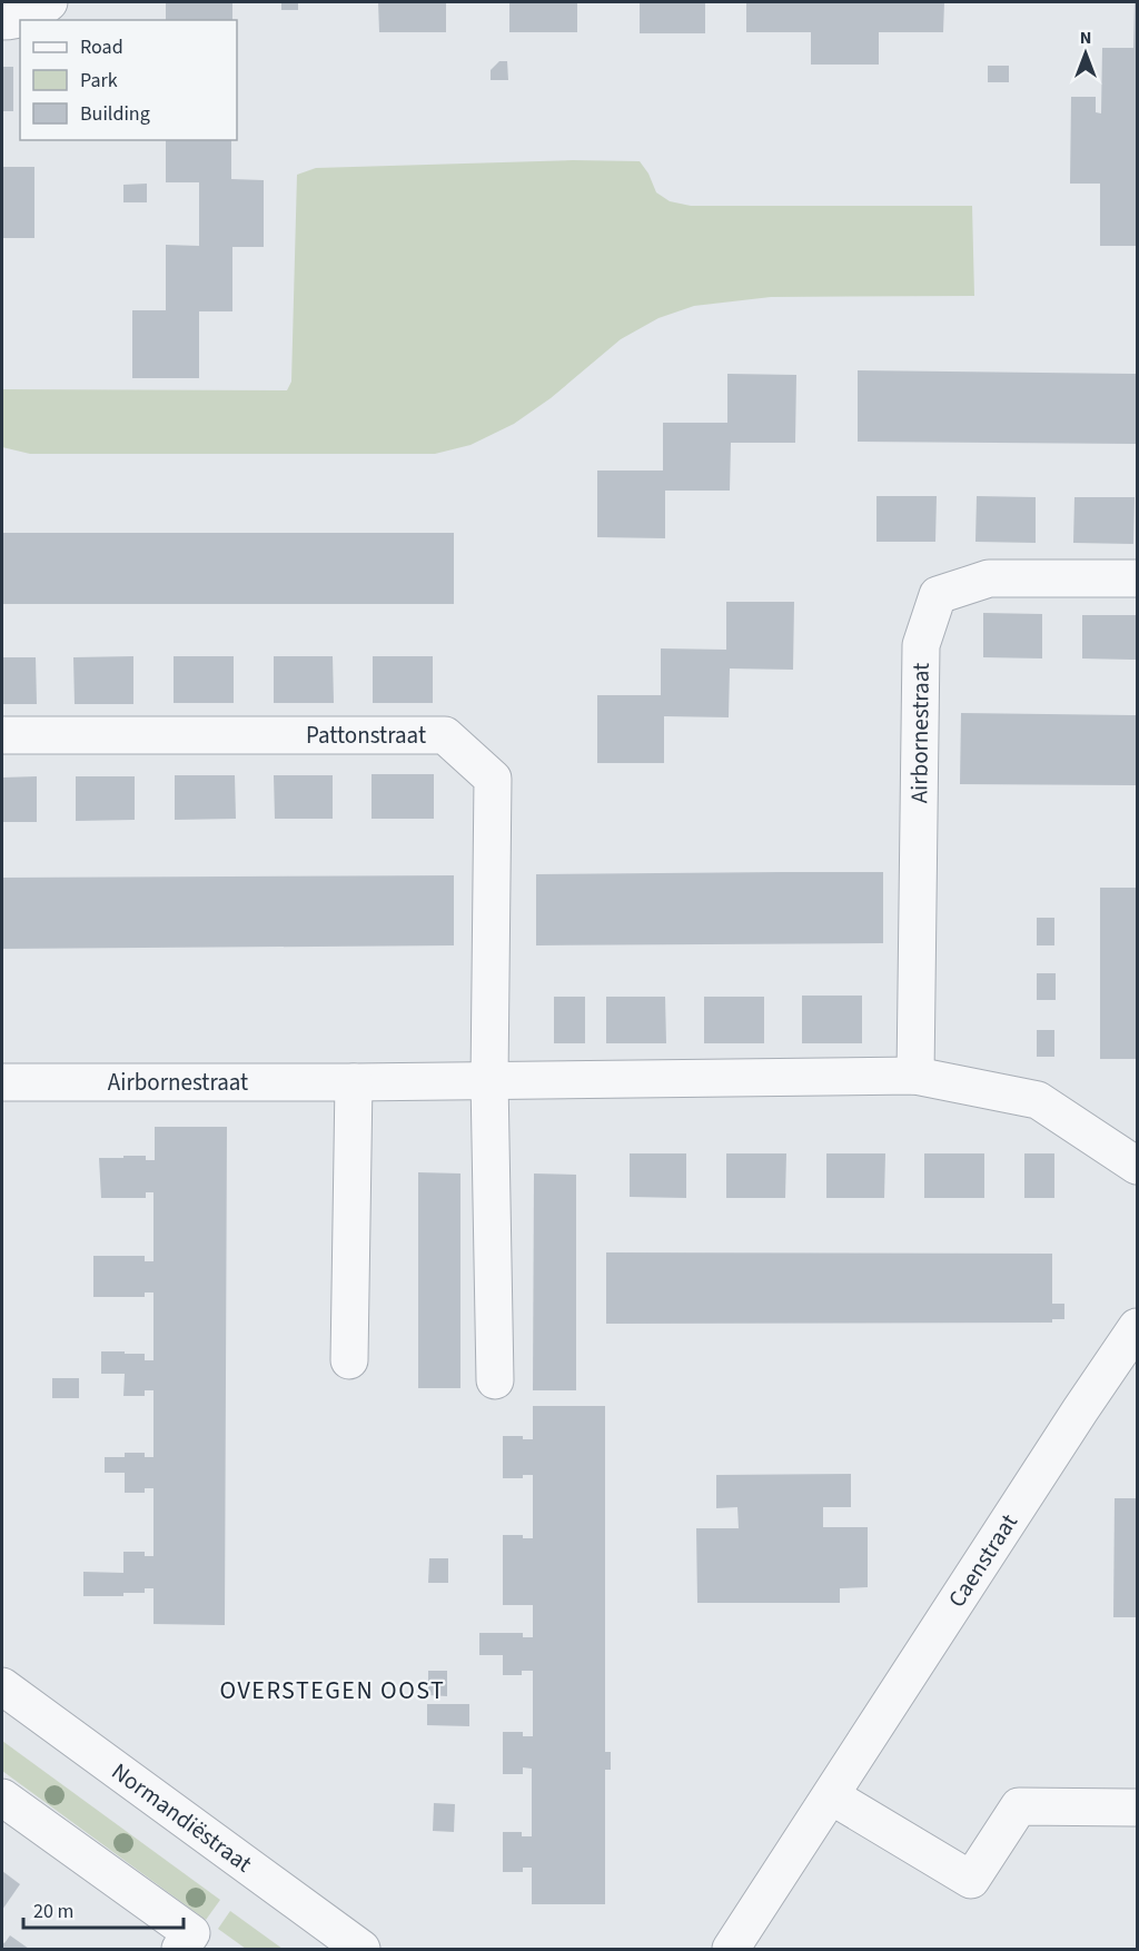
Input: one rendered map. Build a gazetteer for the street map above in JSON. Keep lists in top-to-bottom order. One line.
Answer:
{"streets":{"street":["Airbornestraat","Pattonstraat","Caenstraat","Normandiëstraat"]},"crossings":[["Airbornestraat","Pattonstraat"]],"districts":["OVERSTEGEN OOST"],"legend":["Road","Park","Building"],"scale_bar":"20 m","north":"top"}
